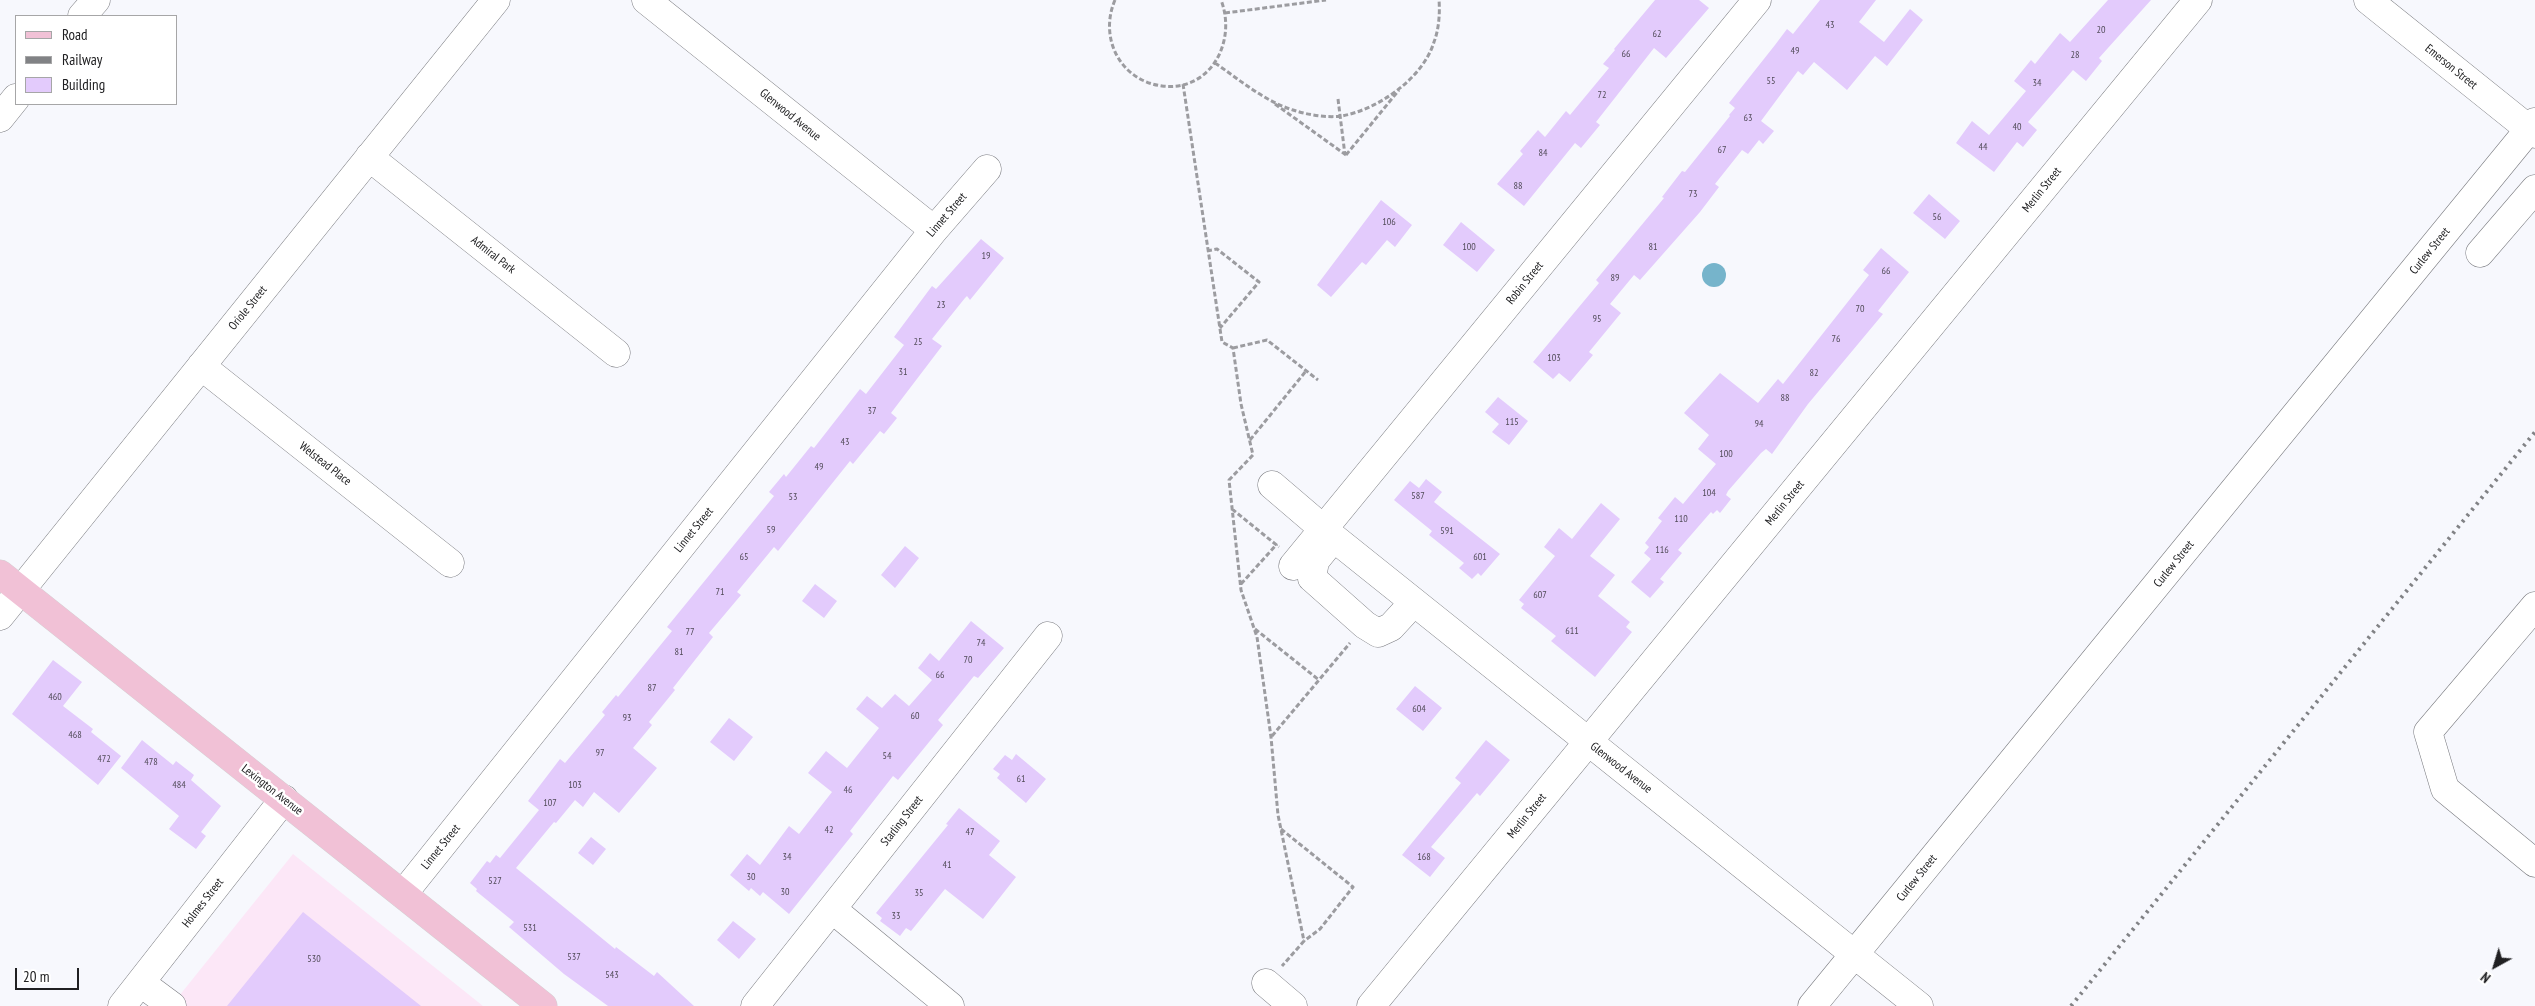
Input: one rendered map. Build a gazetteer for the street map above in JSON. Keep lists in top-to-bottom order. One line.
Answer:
{"streets":{"main road":["Lexington Avenue"],"street":["Emerson Street","Glenwood Avenue","Merlin Street","Linnet Street","Curlew Street","Admiral Park","Robin Street","Oriole Street","Welstead Place","Starling Street","Holmes Street"]},"crossings":[["Emerson Street","Curlew Street"],["Glenwood Avenue","Merlin Street"],["Glenwood Avenue","Linnet Street"],["Glenwood Avenue","Curlew Street"],["Glenwood Avenue","Robin Street"],["Linnet Street","Lexington Avenue"],["Admiral Park","Oriole Street"],["Oriole Street","Welstead Place"],["Oriole Street","Lexington Avenue"],["Lexington Avenue","Holmes Street"]],"house_numbers":["43","20","62","49","66","28","55","34","72","63","40","44","67","84","88","73","56","106","100","81","19","66","89","23","70","95","76","25","103","31","82","88","37","115","94","43","100","49","104","587","53","110","59","591","116","65","601","71","607","611","77","74","81","70","66","87","460","604","60","93","468","97","54","472","478","61","484","103","46","107","42","47","34","168","41","30","527","30","35","33","531","537","530","543"],"legend":["Road","Railway","Building"],"scale_bar":"20 m","north":"bottom left"}
